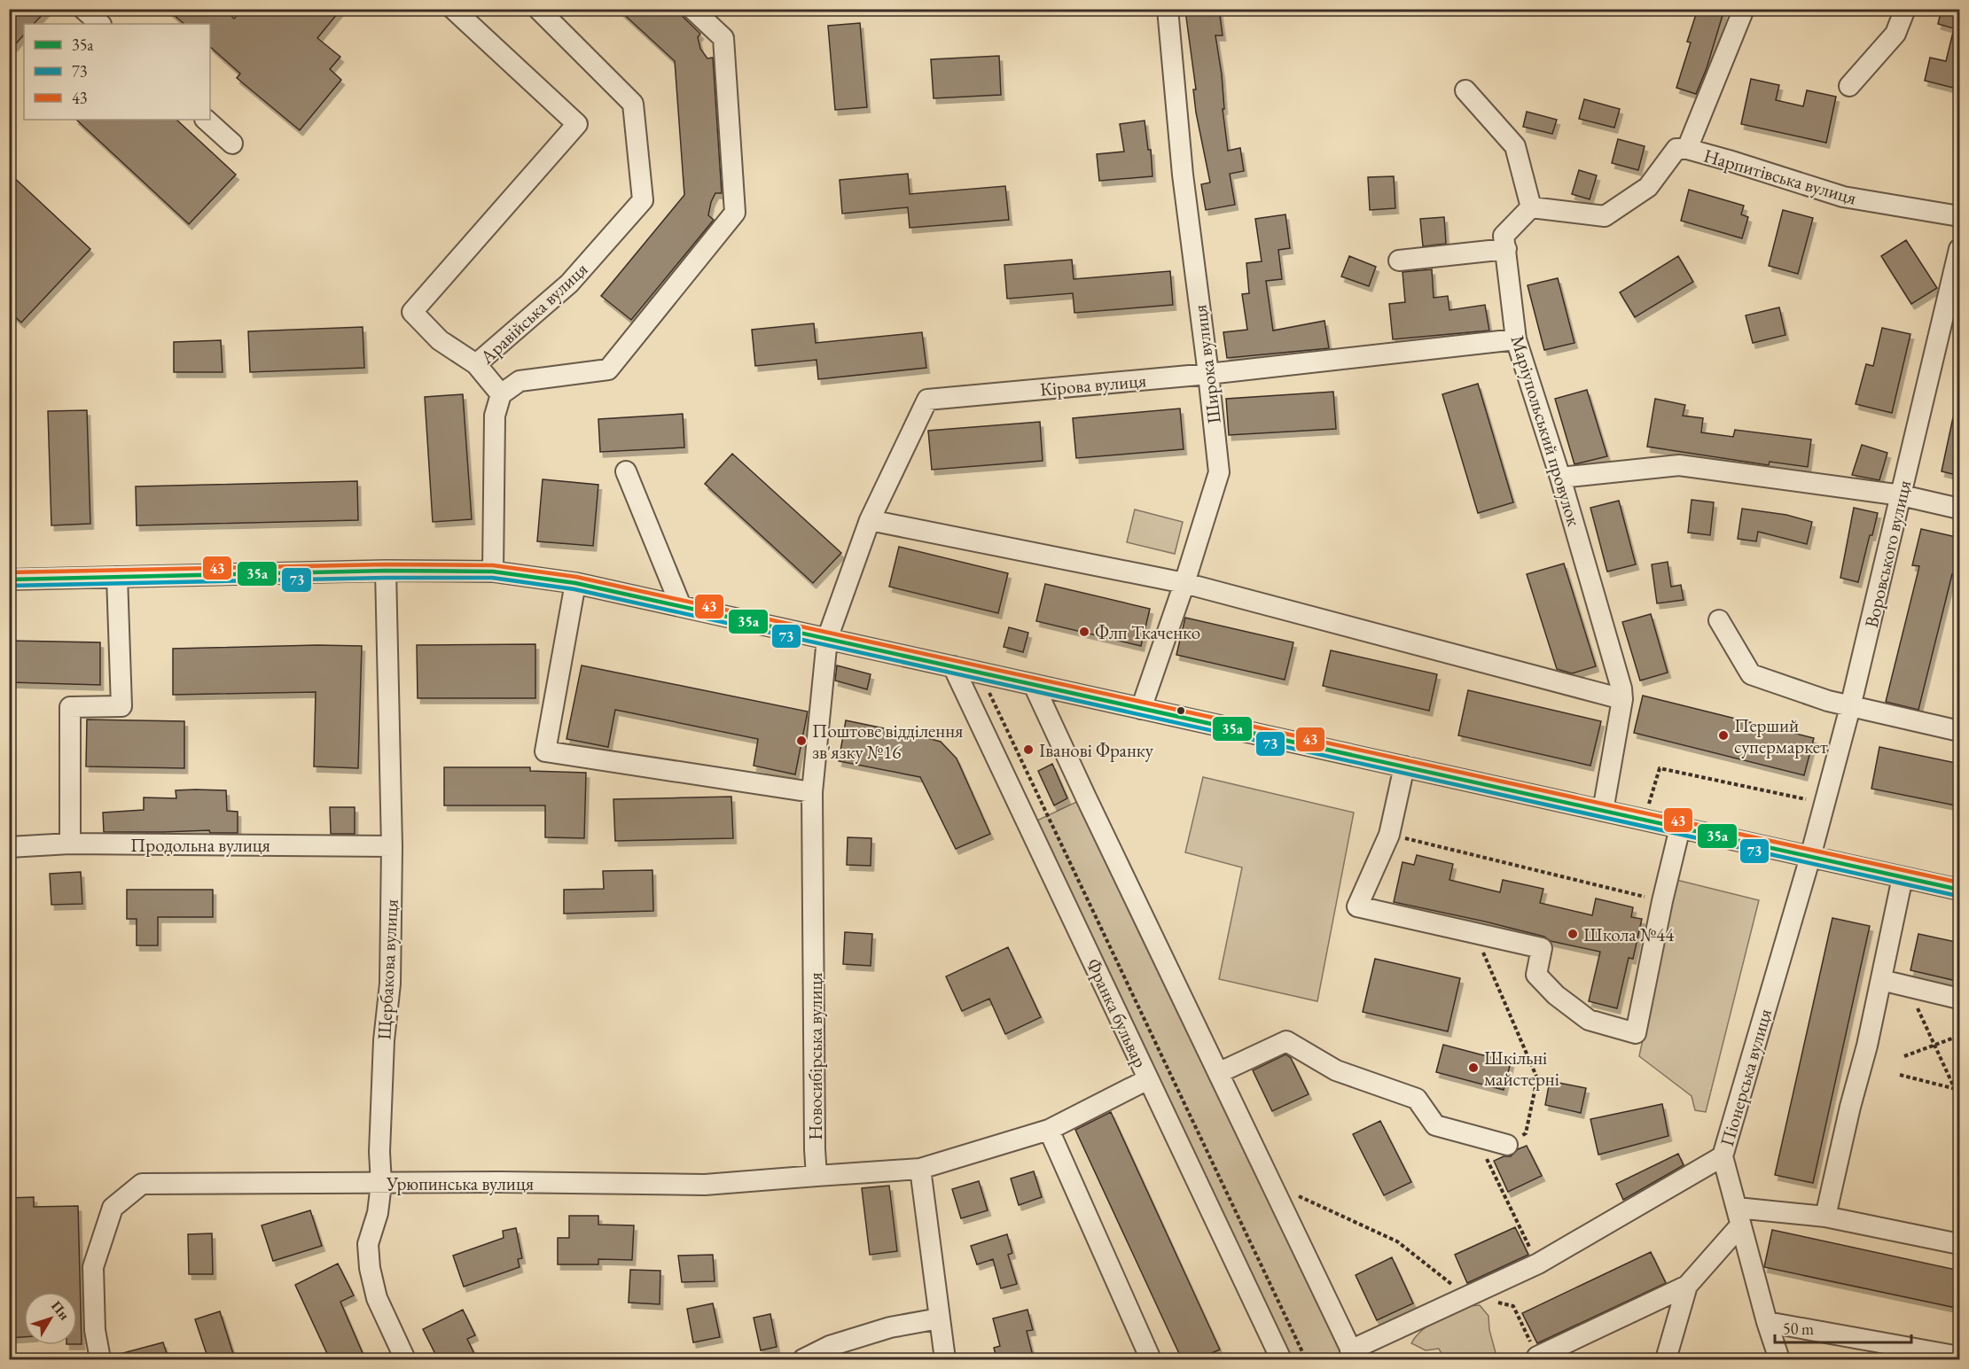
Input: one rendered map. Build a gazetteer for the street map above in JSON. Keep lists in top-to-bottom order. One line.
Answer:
{"streets":{"street":["Нарпитівська вулиця","Аравійська вулиця","Широка вулиця","Кірова вулиця","Маріупольський провулок","Воровського вулиця","Продольна вулиця","Щербакова вулиця","Франка бульвар","Новосибірська вулиця","Піонерська вулиця","Урюпинська вулиця"]},"crossings":[["Широка вулиця","Кірова вулиця"],["Кірова вулиця","Маріупольський провулок"],["Кірова вулиця","Новосибірська вулиця"],["Воровського вулиця","Піонерська вулиця"],["Продольна вулиця","Щербакова вулиця"],["Щербакова вулиця","Урюпинська вулиця"],["Новосибірська вулиця","Урюпинська вулиця"]],"places":["Флп Ткаченко","Перший супермаркет","Поштове відділення зв'язку №16","Іванові Франку","Школа №44","Шкільні майстерні"],"lines":["transit line 43","transit line 35а","transit line 73"],"legend":["35а","73","43"],"scale_bar":"50 m","north":"top right"}
